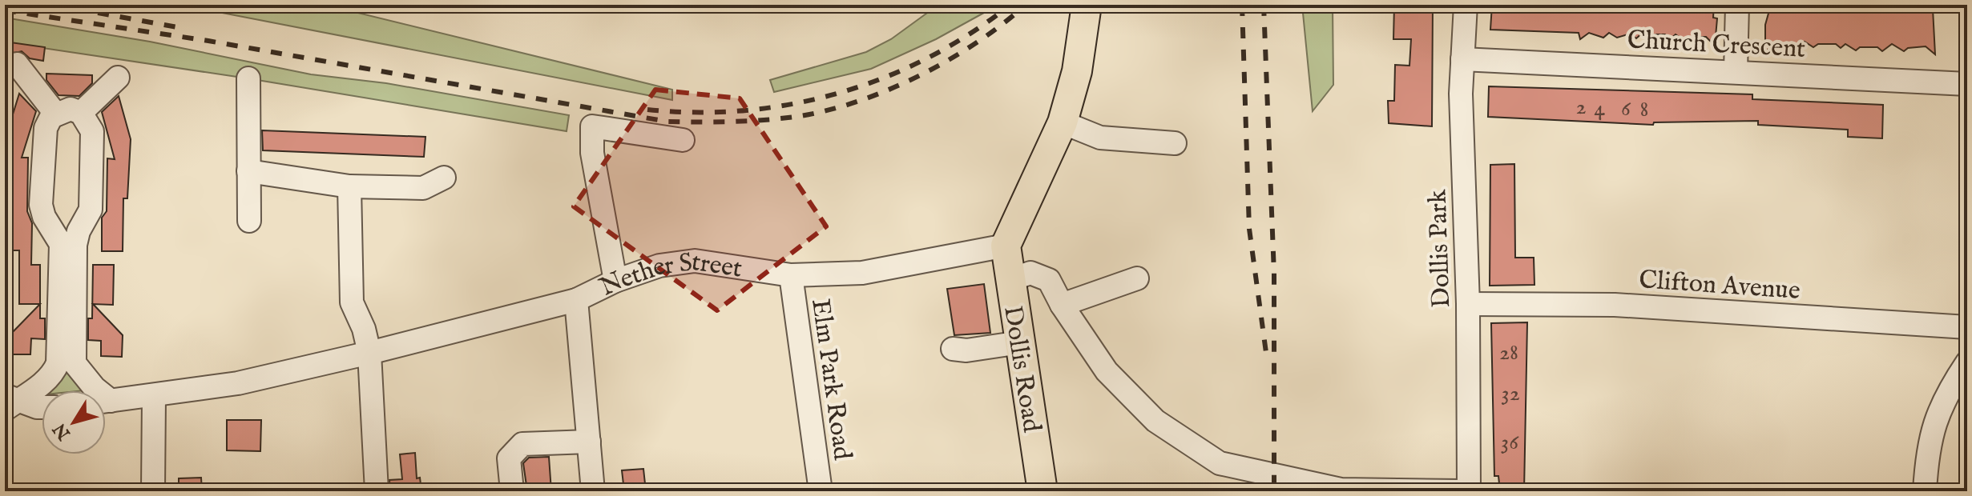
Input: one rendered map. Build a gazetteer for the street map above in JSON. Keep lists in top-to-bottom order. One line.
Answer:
{"streets":{"main road":["Dollis Road"],"street":["Church Crescent","Dollis Park","Nether Street","Clifton Avenue","Elm Park Road"]},"crossings":[["Church Crescent","Dollis Park"],["Dollis Park","Clifton Avenue"],["Nether Street","Dollis Road"],["Nether Street","Elm Park Road"]],"house_numbers":["2","4","6","8","28","32","36"],"north":"bottom left"}
